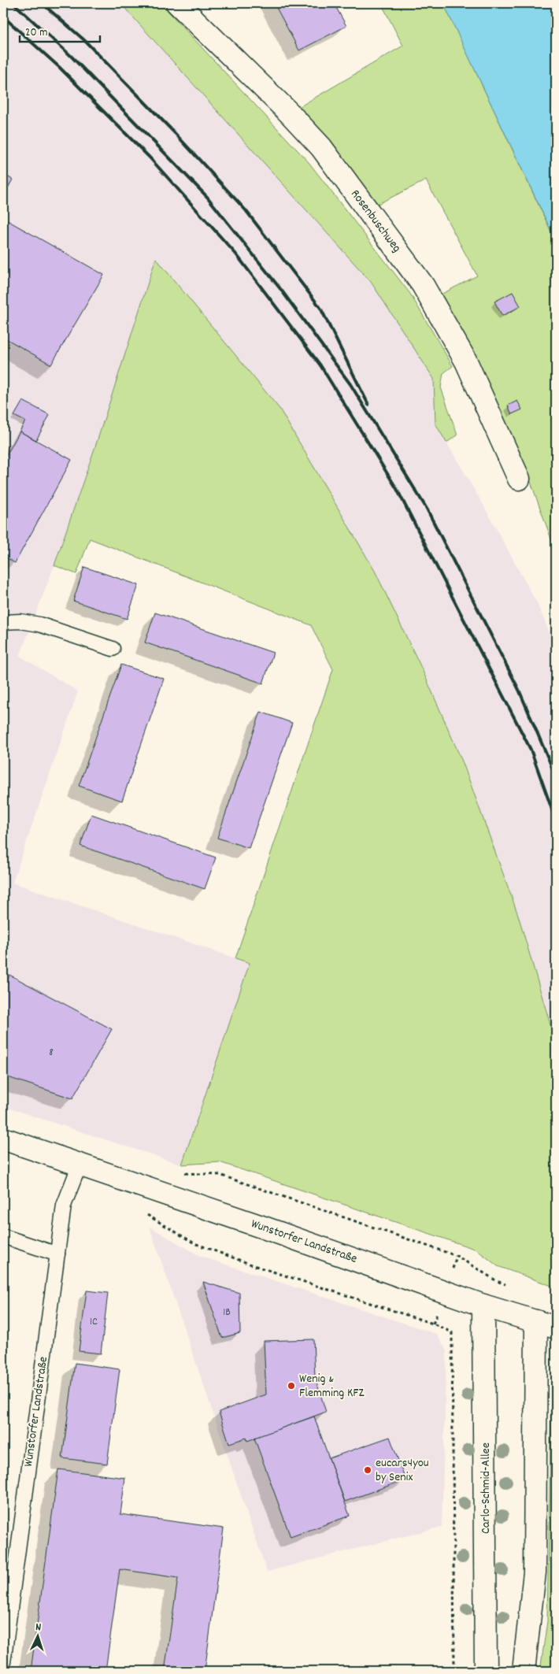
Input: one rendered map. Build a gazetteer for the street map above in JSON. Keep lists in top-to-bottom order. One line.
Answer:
{"streets":{"main road":["Rosenbuschweg","Wunstorfer Landstraße","Carlo-Schmid-Allee"]},"crossings":[["Wunstorfer Landstraße","Carlo-Schmid-Allee"]],"places":["Wenig & Flemming KFZ","eucars4you by Senix"],"house_numbers":["8","1B","1C"],"scale_bar":"20 m","north":"top"}
